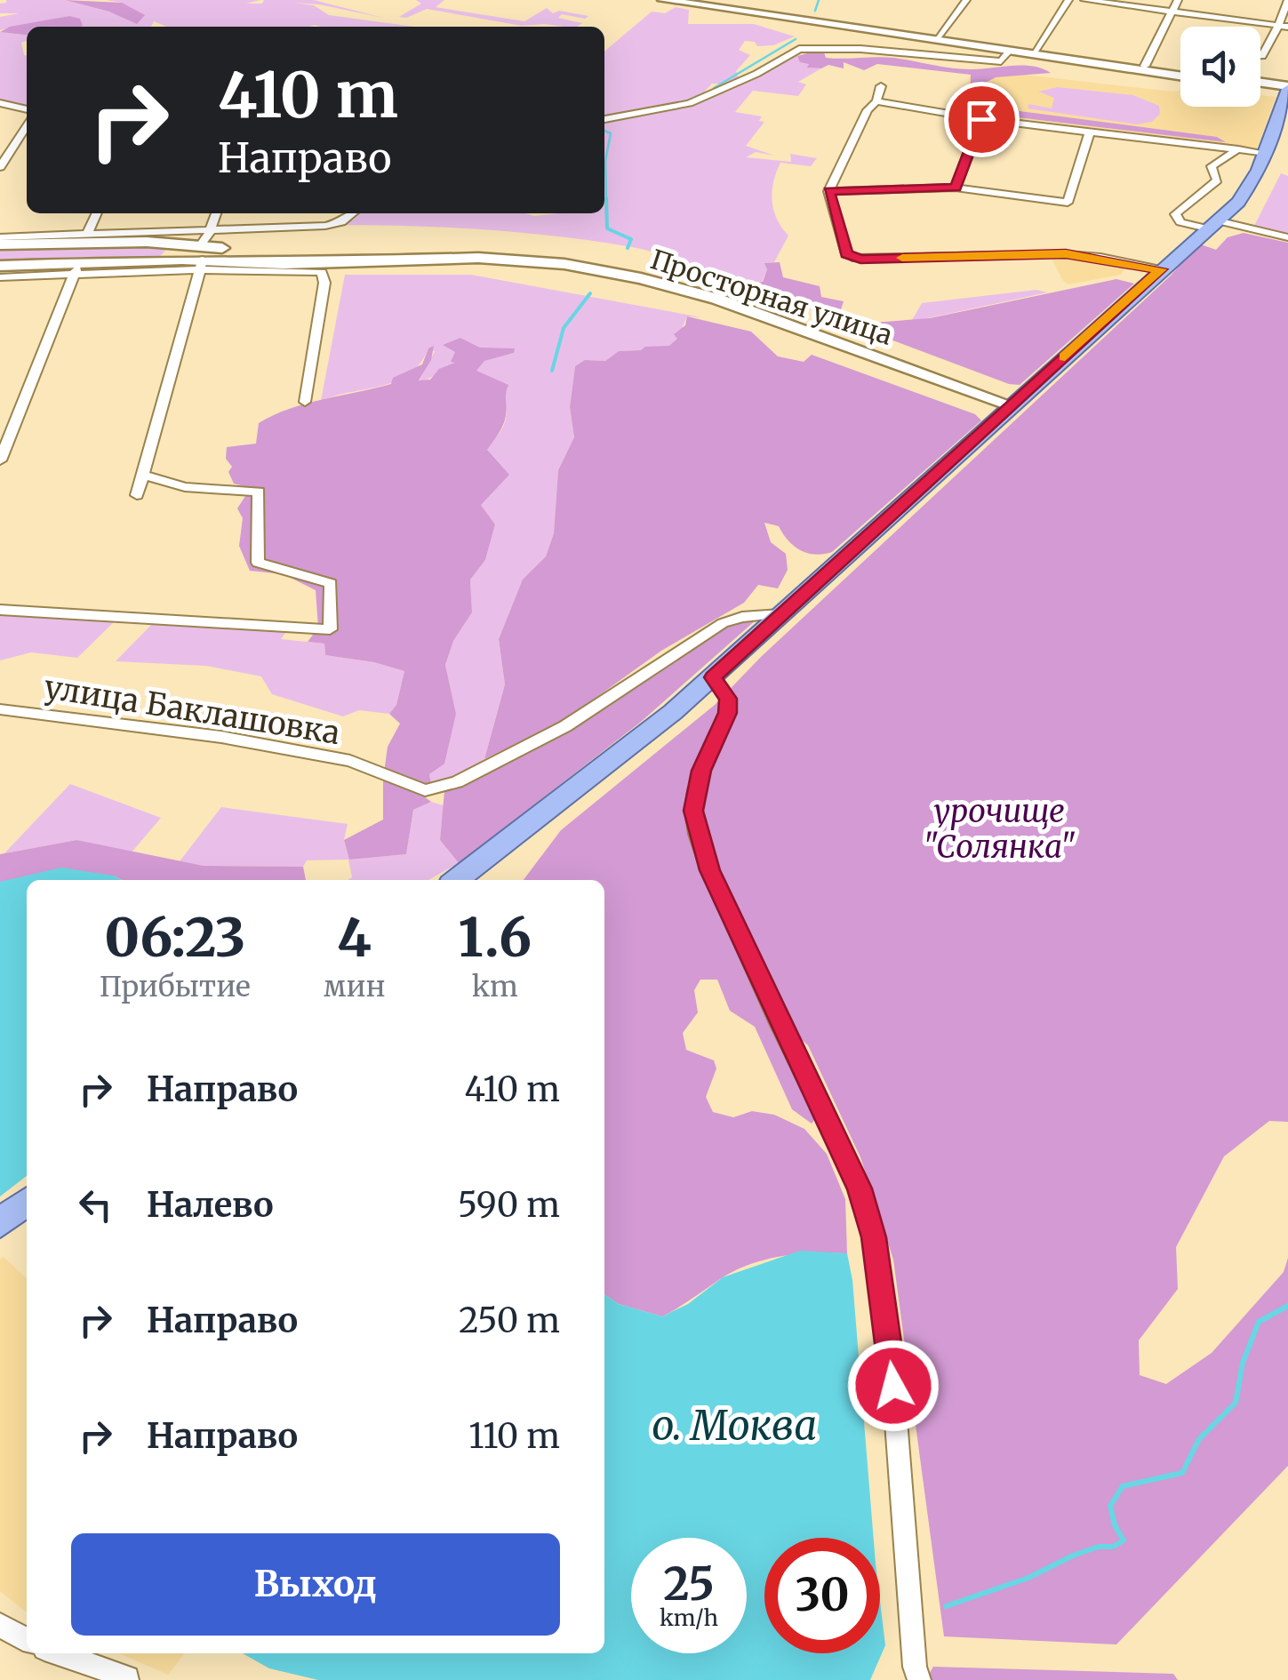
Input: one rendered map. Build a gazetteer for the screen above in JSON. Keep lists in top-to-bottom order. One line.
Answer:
{"streets":{"main road":["Просторная улица"],"street":["улица Баклашовка"]},"water":["о. Моква"],"parks":["урочище \"Солянка\""],"page":{"turn":["410 m","Направо"],"eta":["06:23","Прибытие","4","мин","1.6","km"],"list":[{"name":"Направо","value":"410 m"},{"name":"Налево","value":"590 m"},{"name":"Направо","value":"250 m"},{"name":"Направо","value":"110 m"}],"buttons":"Выход","speed":"25 km/h","limit":"30"}}
